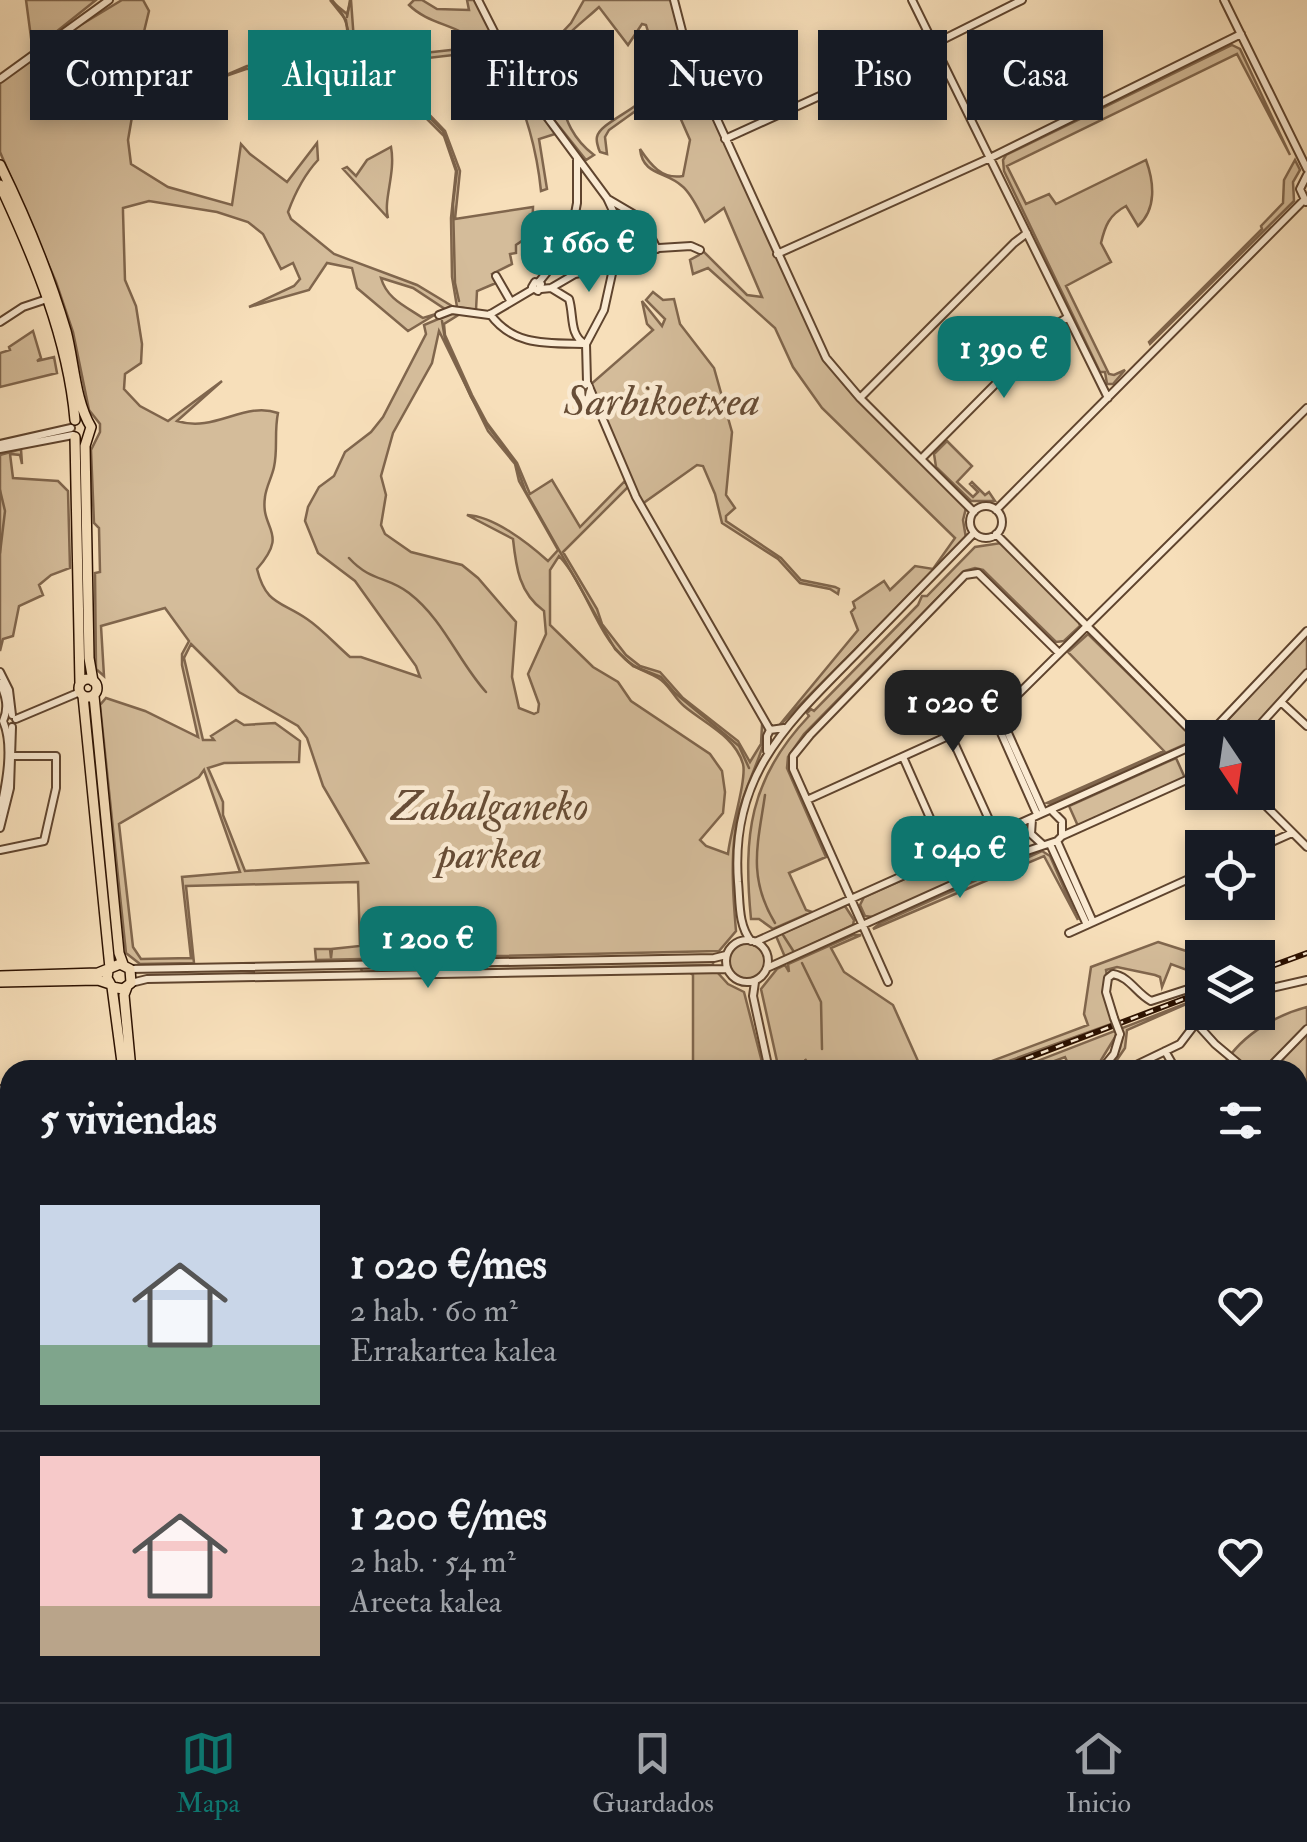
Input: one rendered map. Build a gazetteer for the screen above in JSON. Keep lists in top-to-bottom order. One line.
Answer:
{"parks":["Sarbikoetxea","Zabalganeko parkea"],"north":"bottom","page":{"chip":["Comprar","Alquilar","Filtros","Nuevo","Piso","Casa"],"price":["1 660 €","1 390 €","1 020 €","1 040 €","1 200 €"],"heading":"5 viviendas","list":[{"name":"1 020 €/mes","note":"2 hab. · 60 m² · Errakartea kalea"},{"name":"1 200 €/mes","note":"2 hab. · 54 m² · Areeta kalea"}],"tabs":["Mapa","Guardados","Inicio"]}}
